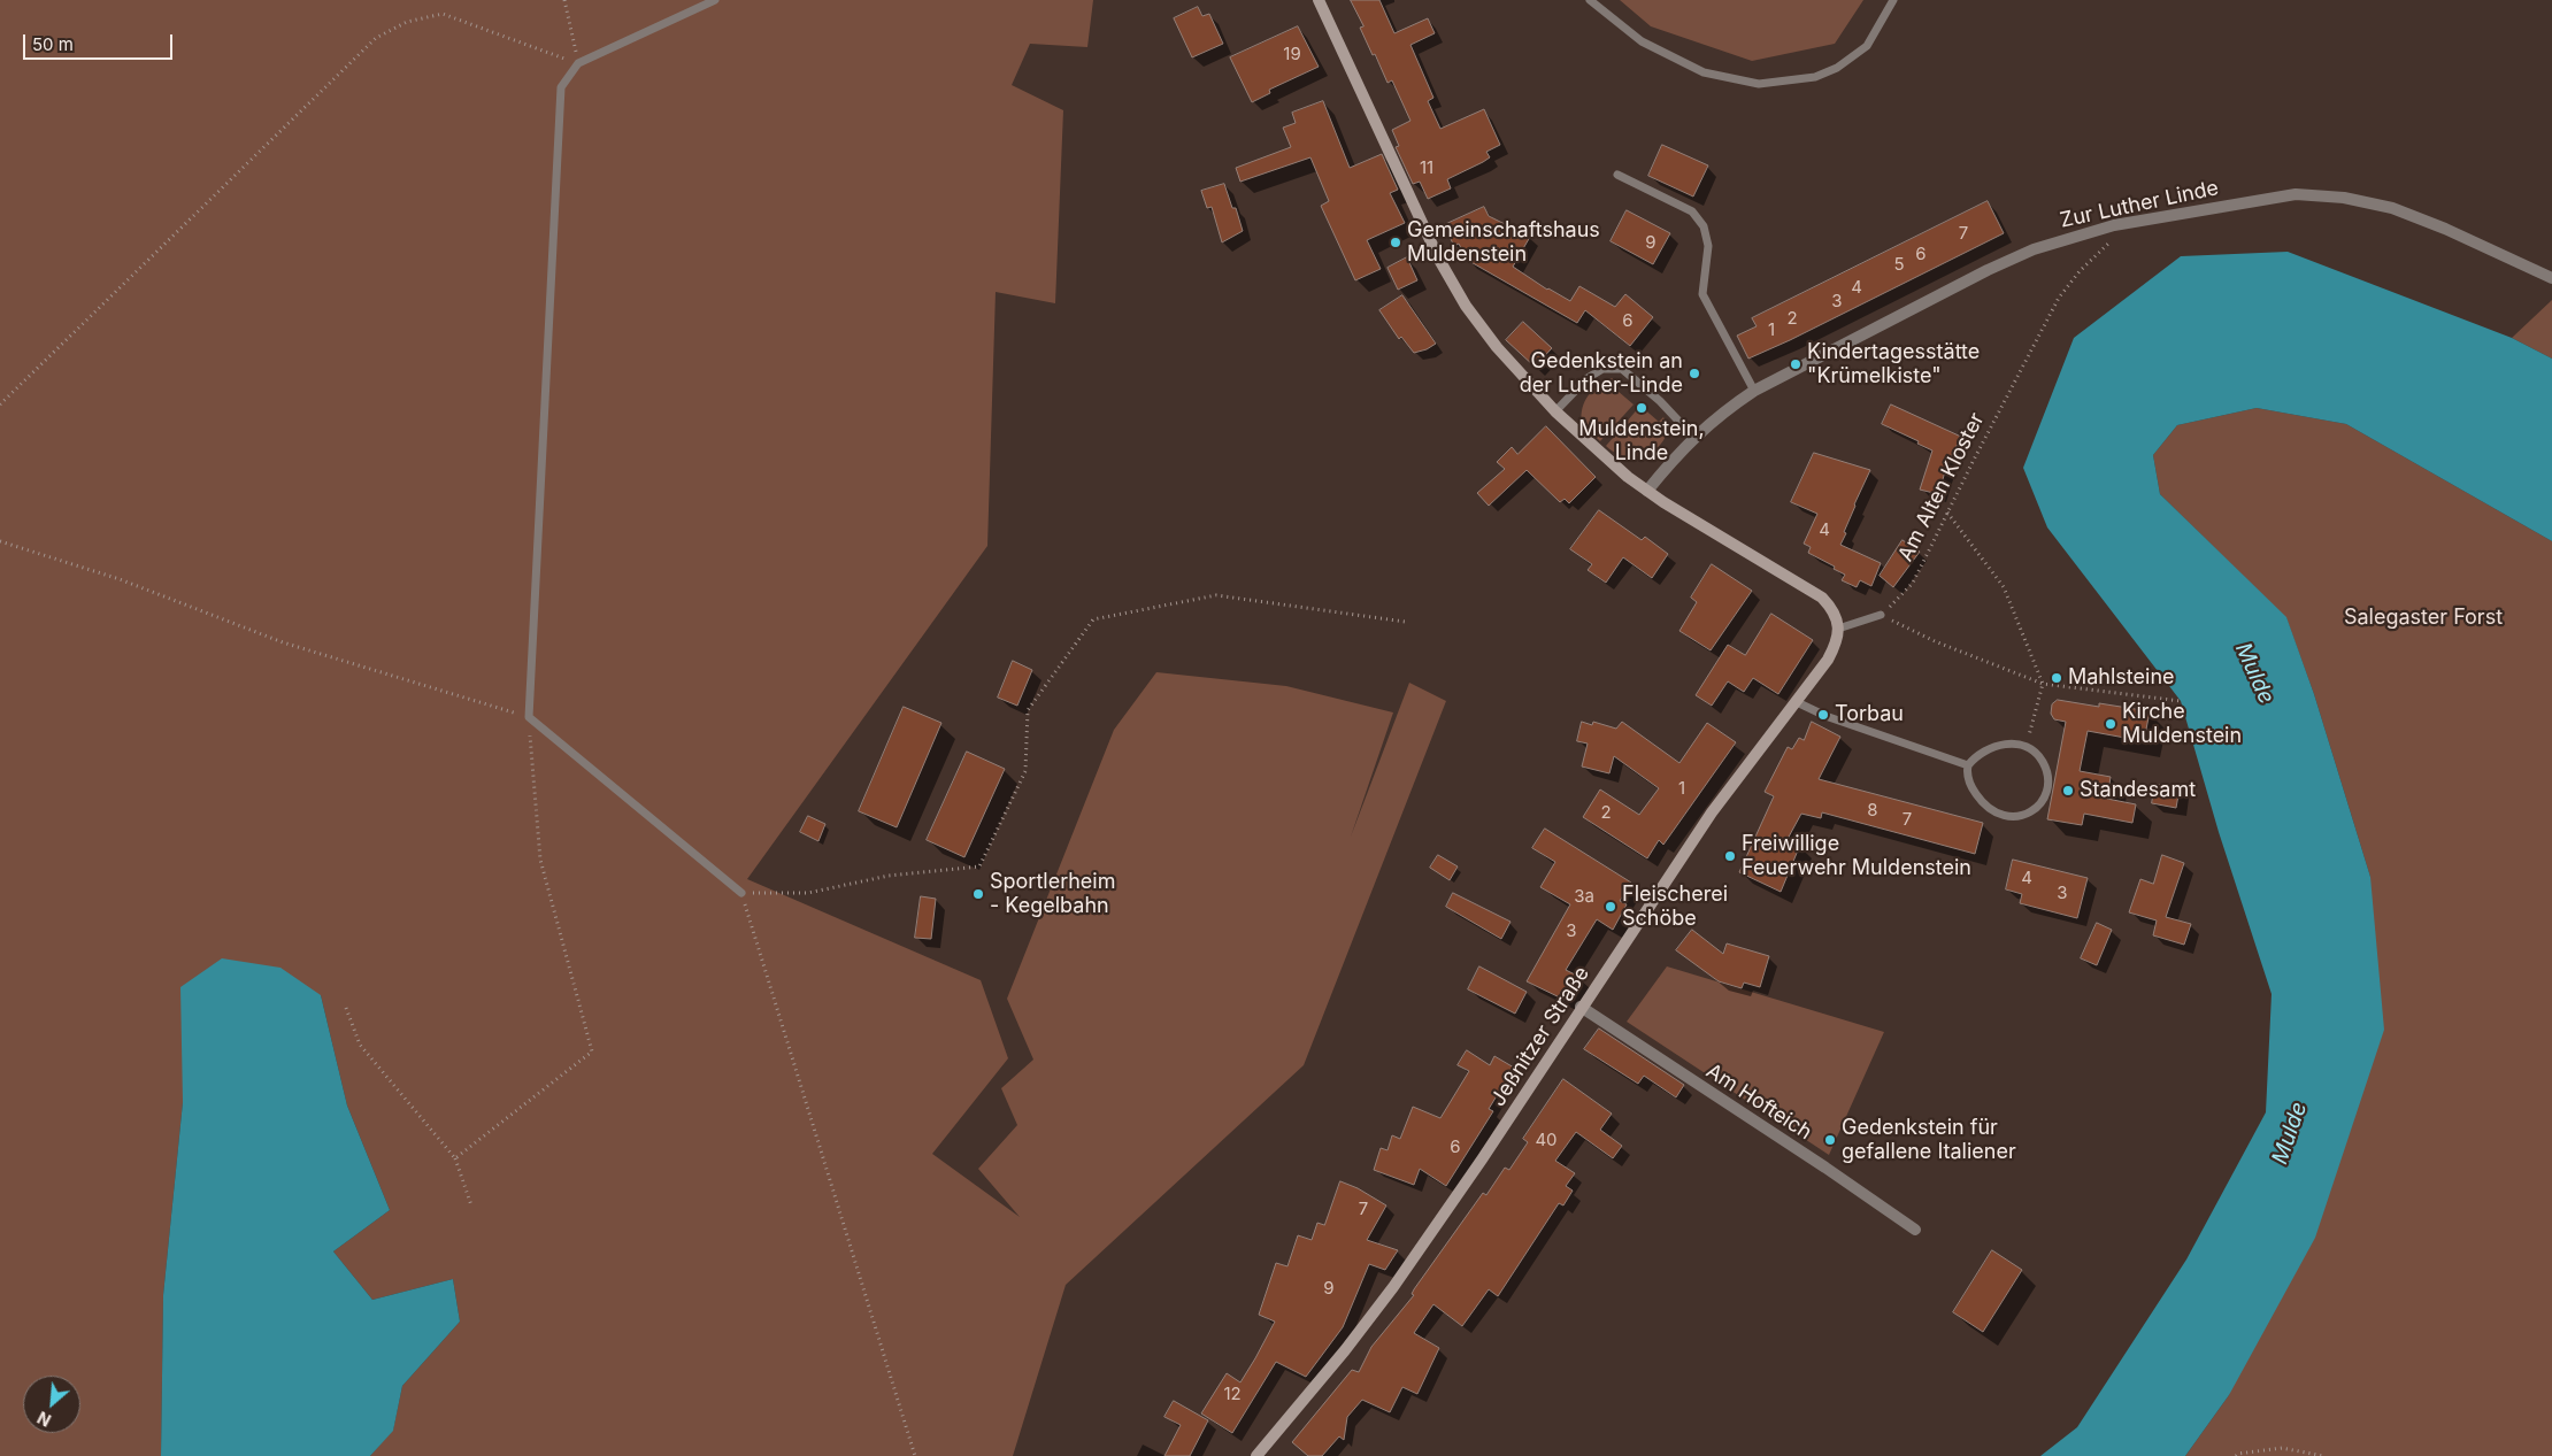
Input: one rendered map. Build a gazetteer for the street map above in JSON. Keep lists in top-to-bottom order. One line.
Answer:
{"streets":{"main road":["Jeßnitzer Straße"],"street":["Zur Luther Linde","Am Hofteich"],"path":["Am Alten Kloster"]},"crossings":[["Zur Luther Linde","Am Alten Kloster"],["Jeßnitzer Straße","Am Hofteich"]],"water":["Mulde"],"parks":["Salegaster Forst"],"places":["Gemeinschaftshaus Muldenstein","Kindertagesstätte \"Krümelkiste\"","Gedenkstein an der Luther-Linde","Muldenstein, Linde","Mahlsteine","Torbau","Kirche Muldenstein","Standesamt","Freiwillige Feuerwehr Muldenstein","Sportlerheim - Kegelbahn","Fleischerei Schöbe","Gedenkstein für gefallene Italiener"],"house_numbers":["19","11","7","9","6","5","4","3","2","6","1","4","1","8","2","7","4","3","3a","3","40","6","7","9","12"],"scale_bar":"50 m","north":"bottom left"}
